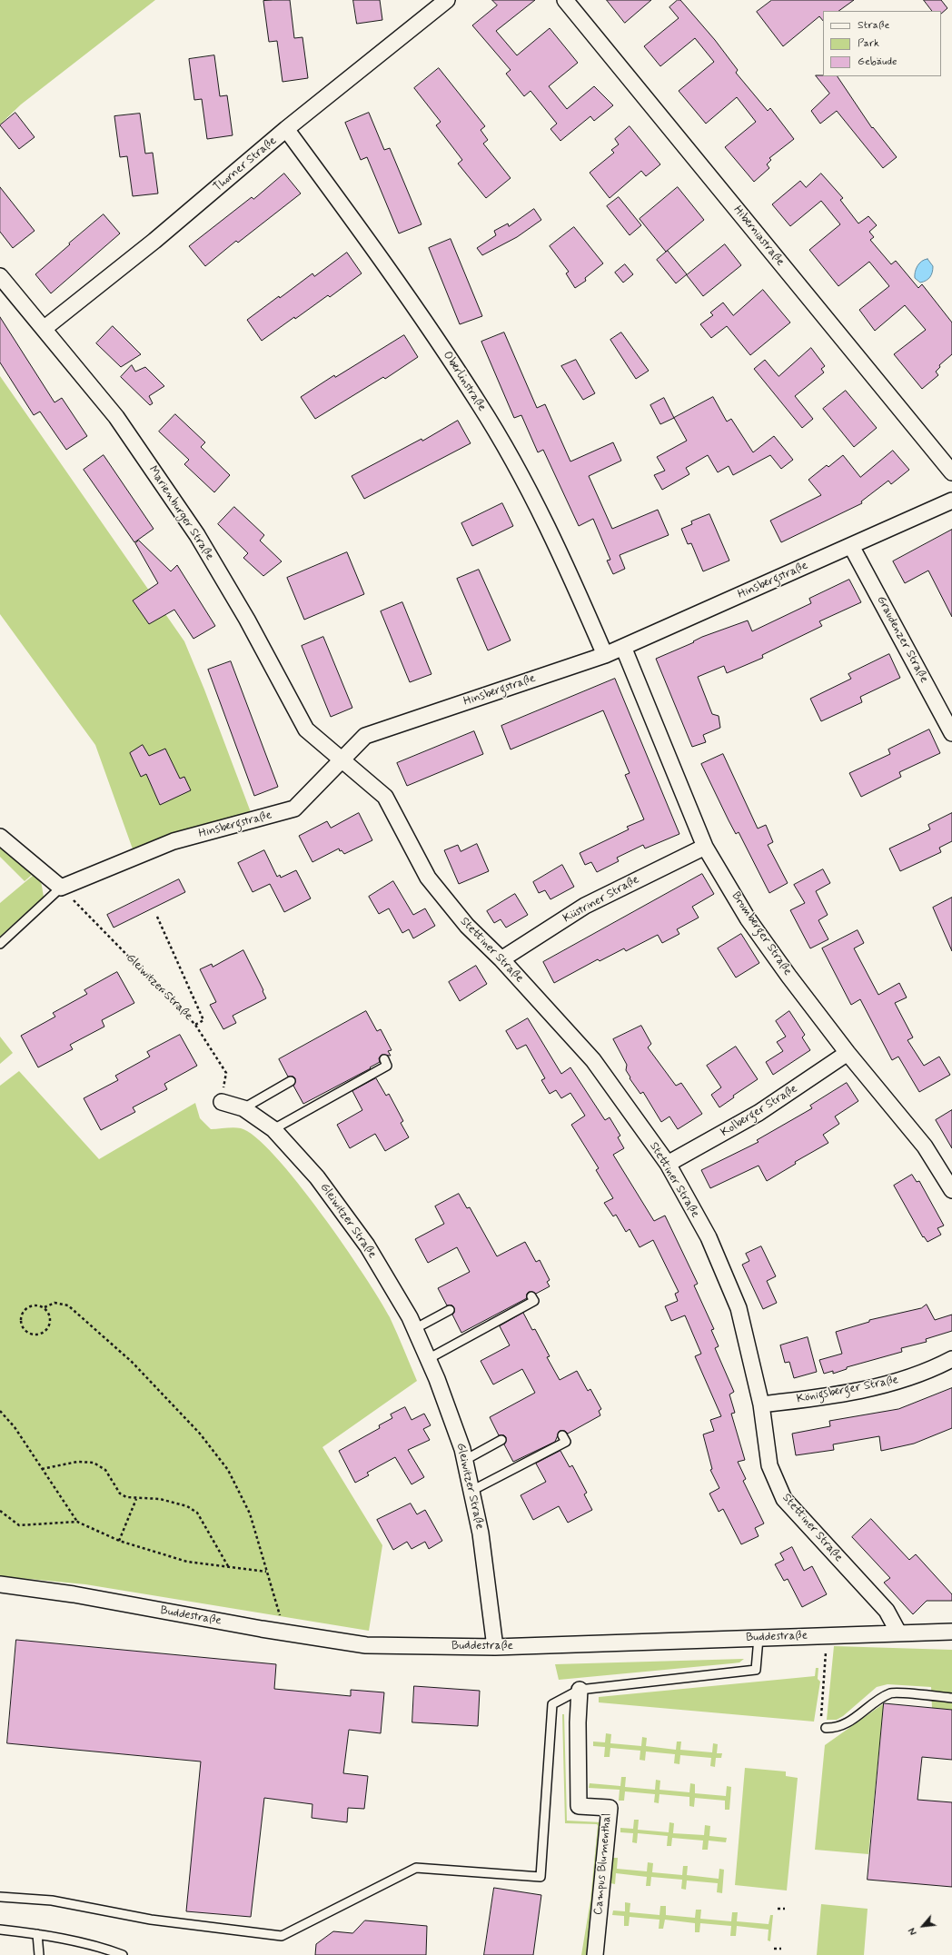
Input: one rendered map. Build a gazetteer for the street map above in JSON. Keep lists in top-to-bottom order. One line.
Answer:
{"streets":{"street":["Thorner Straße","Hiberniastraße","Oberlinstraße","Marienburger Straße","Hinsbergstraße","Graudenzer Straße","Küstriner Straße","Bromberger Straße","Stettiner Straße","Gleiwitzer Straße","Kolberger Straße","Königsberger Straße","Buddestraße","Campus Blumenthal"]},"crossings":[["Thorner Straße","Oberlinstraße"],["Thorner Straße","Marienburger Straße"],["Oberlinstraße","Hinsbergstraße"],["Marienburger Straße","Hinsbergstraße"],["Marienburger Straße","Stettiner Straße"],["Hinsbergstraße","Graudenzer Straße"],["Hinsbergstraße","Bromberger Straße"],["Hinsbergstraße","Stettiner Straße"],["Hinsbergstraße","Gleiwitzer Straße"],["Küstriner Straße","Bromberger Straße"],["Küstriner Straße","Stettiner Straße"],["Bromberger Straße","Kolberger Straße"],["Stettiner Straße","Kolberger Straße"],["Stettiner Straße","Königsberger Straße"],["Stettiner Straße","Buddestraße"],["Gleiwitzer Straße","Buddestraße"]],"legend":["Straße","Park","Gebäude"],"north":"bottom left"}
